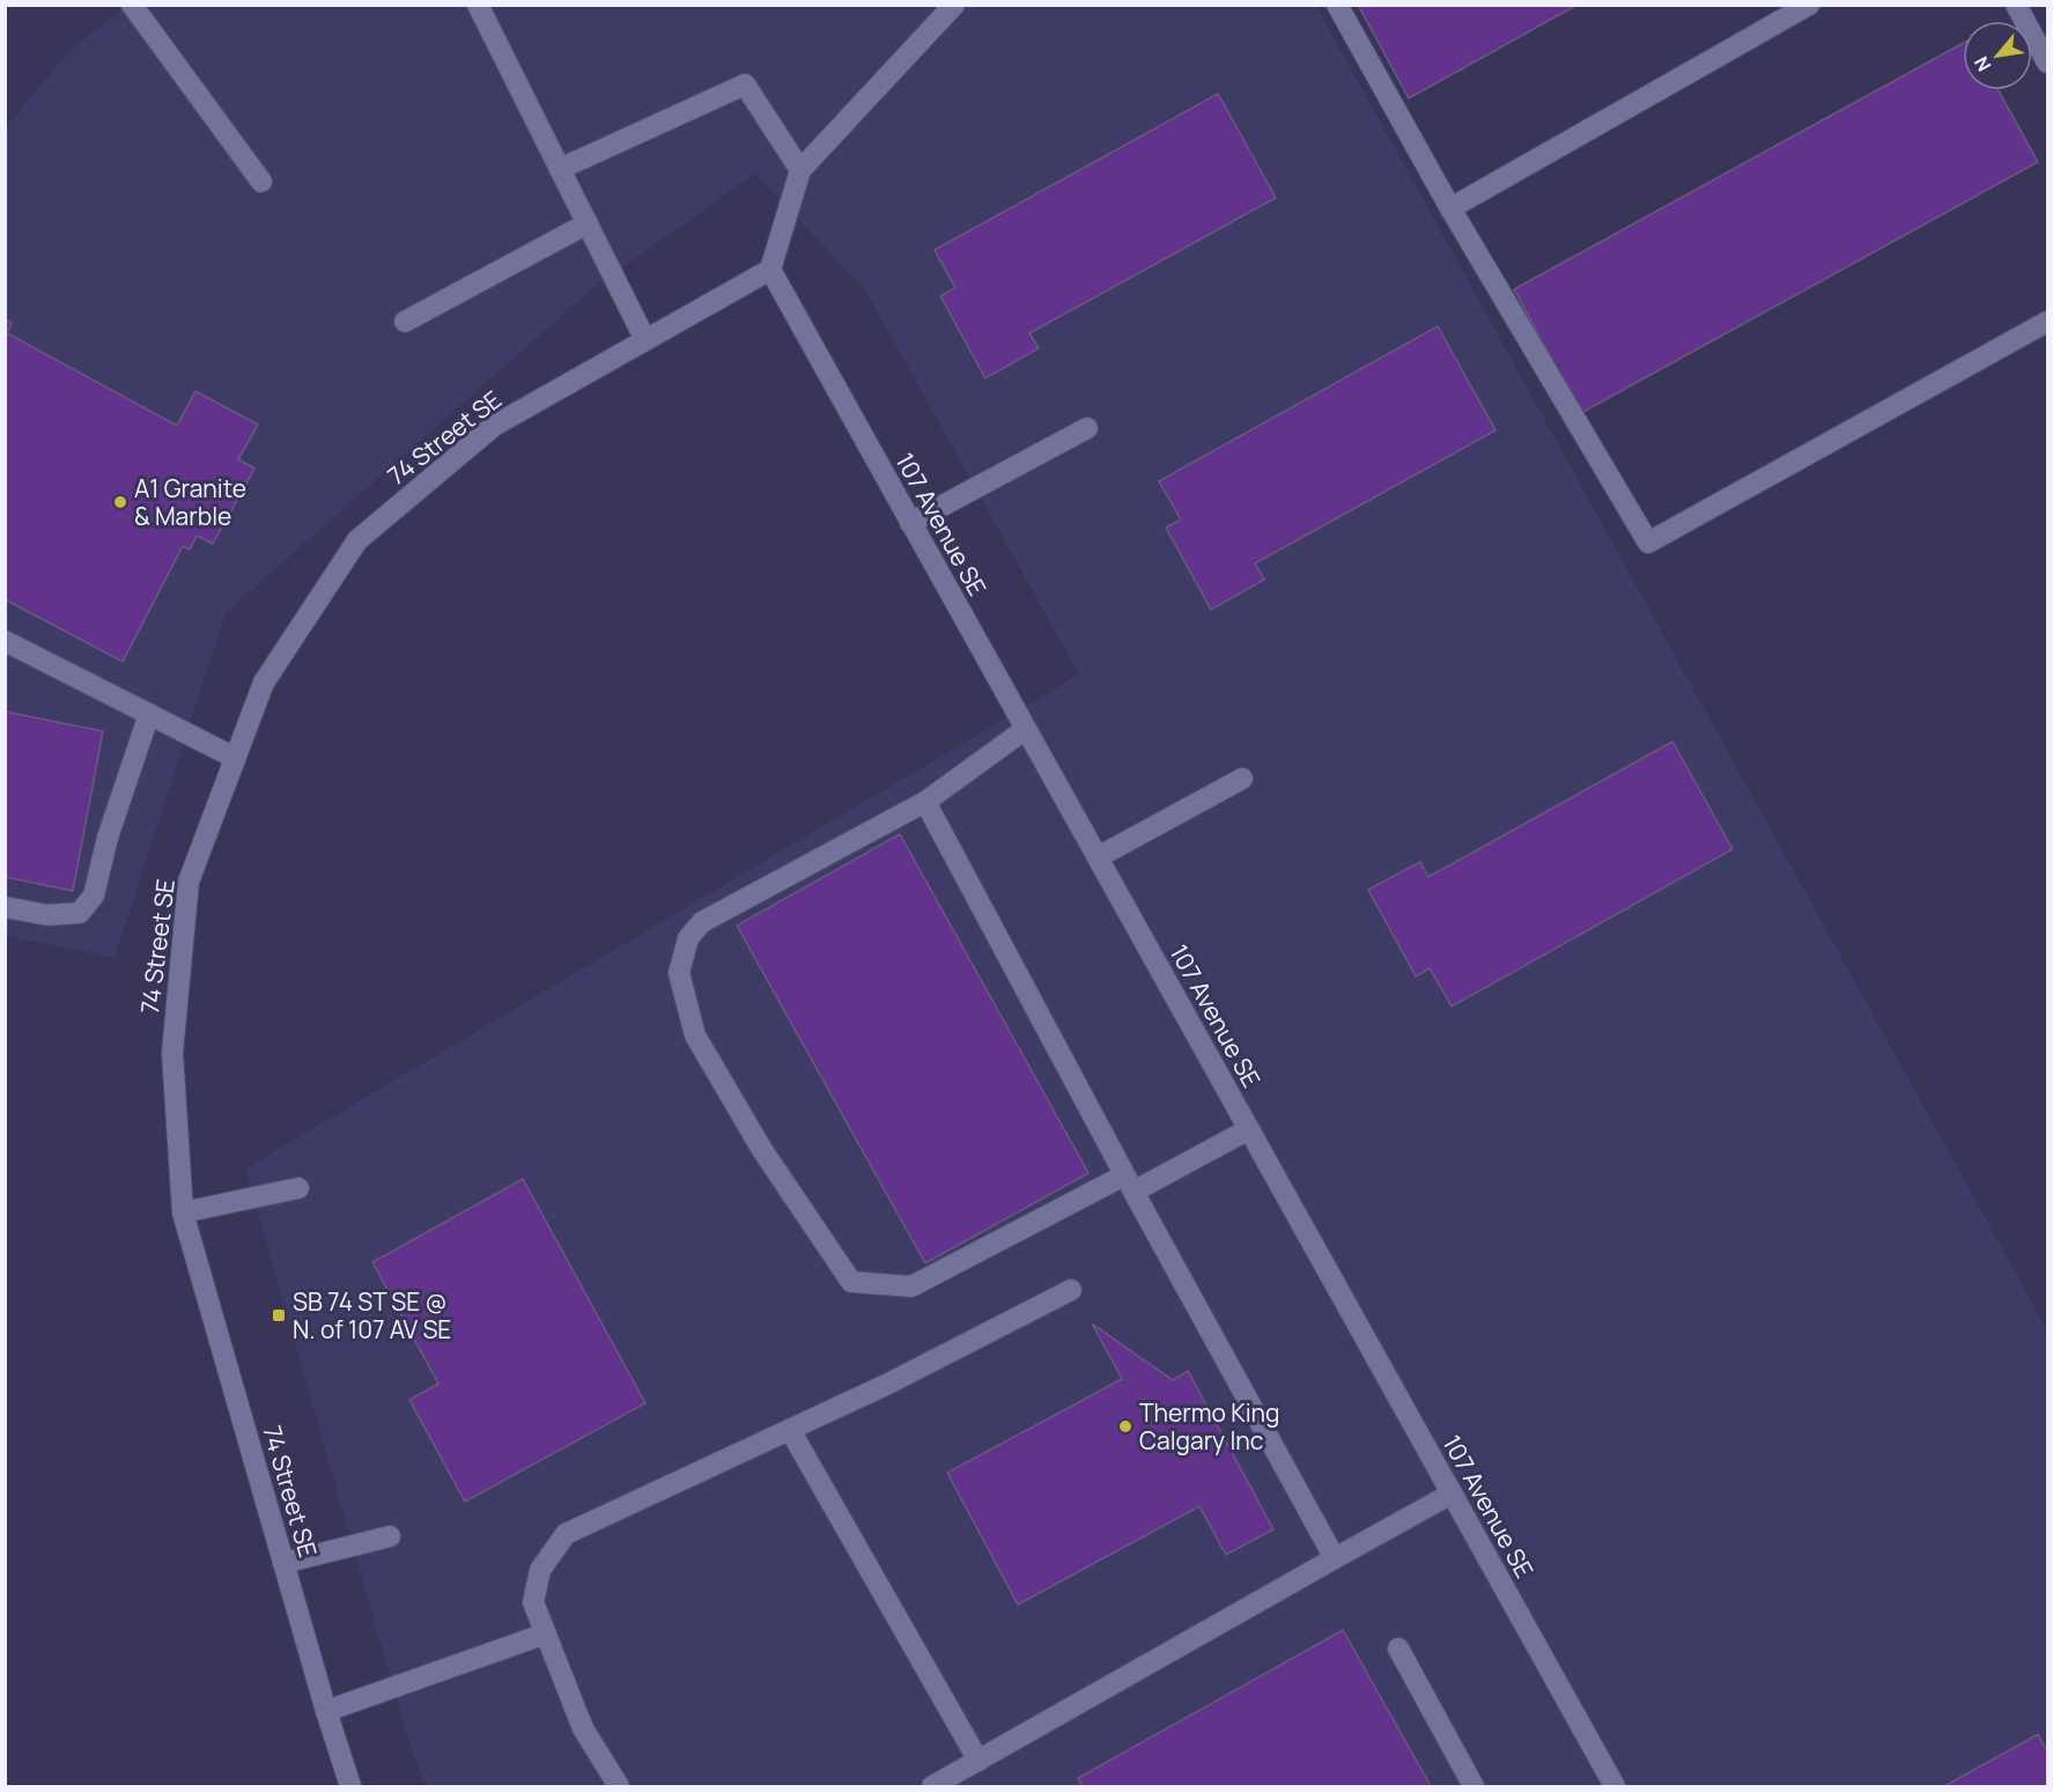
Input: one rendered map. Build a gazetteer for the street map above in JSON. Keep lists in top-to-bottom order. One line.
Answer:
{"streets":{"street":["74 Street SE","107 Avenue SE"]},"crossings":[["74 Street SE","107 Avenue SE"]],"places":{"other":["A1 Granite & Marble","Thermo King Calgary Inc"],"transit":["SB 74 ST SE @ N. of 107 AV SE"]},"north":"bottom left"}
